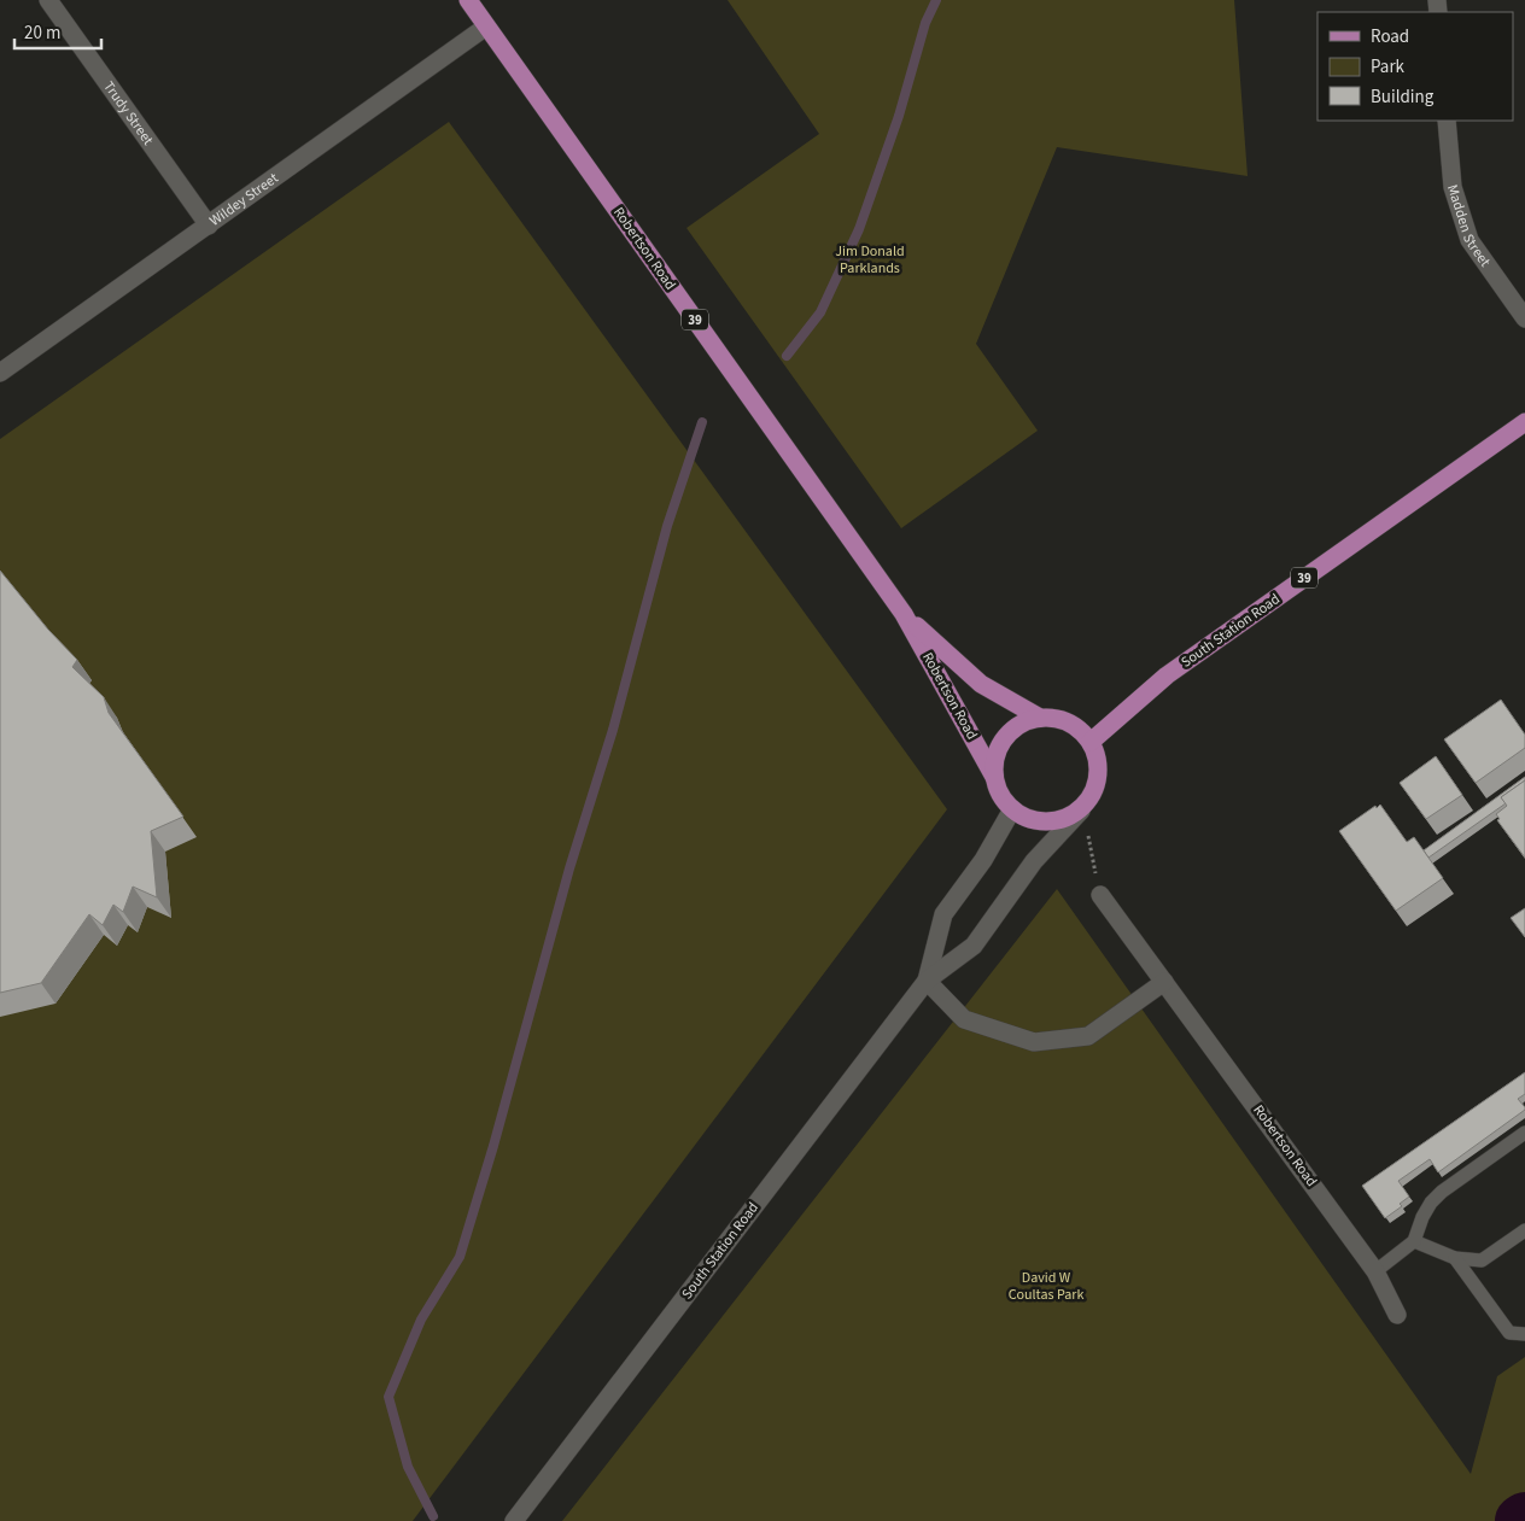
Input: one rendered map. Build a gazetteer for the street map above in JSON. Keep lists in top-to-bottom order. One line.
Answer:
{"streets":{"main road":["Robertson Road","39","South Station Road"],"street":["Trudy Street","Wildey Street","Madden Street"]},"crossings":[["Trudy Street","Wildey Street"],["Wildey Street","Robertson Road"],["Robertson Road","39"],["Robertson Road","South Station Road"],["39","South Station Road"]],"parks":["Jim Donald Parklands","David W Coultas Park"],"legend":["Road","Park","Building"],"scale_bar":"20 m"}
